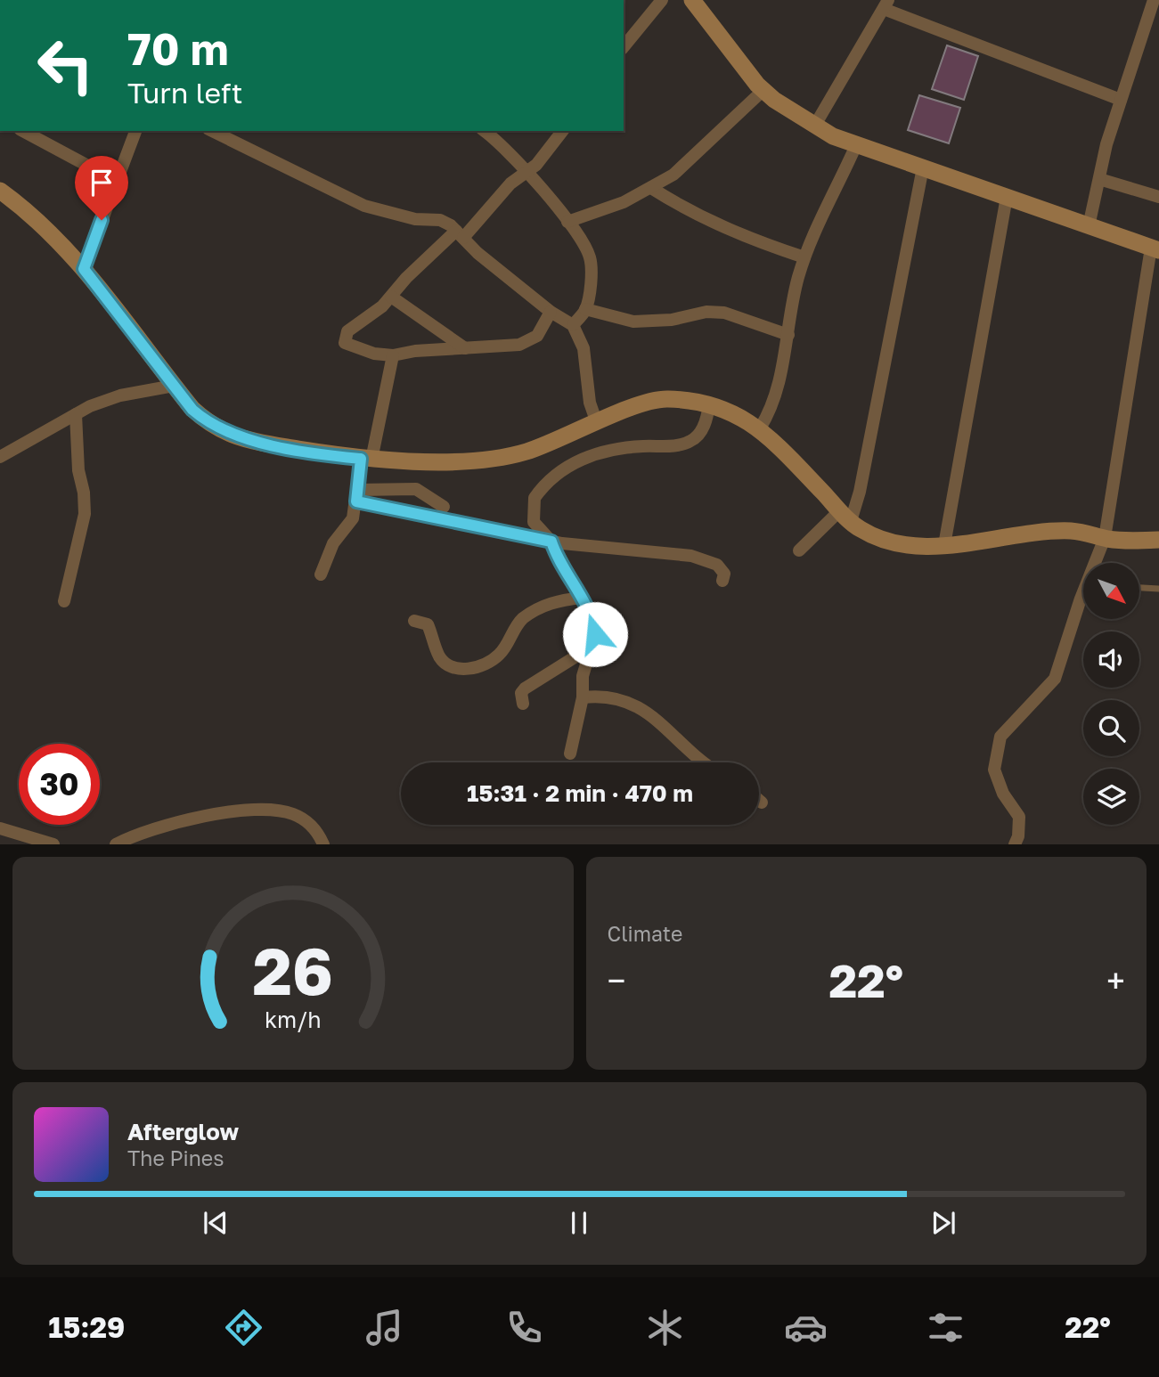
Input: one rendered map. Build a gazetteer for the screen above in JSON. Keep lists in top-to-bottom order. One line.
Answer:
{"north":"bottom right","page":{"turn":["70 m","Turn left"],"limit":"30","trip":"15:31 · 2 min · 470 m","tile":"Climate","heat":["−","22°","+"],"song":["Afterglow","The Pines"],"tabs":["15:29","22°"],"gauge":["26","km/h"]}}
